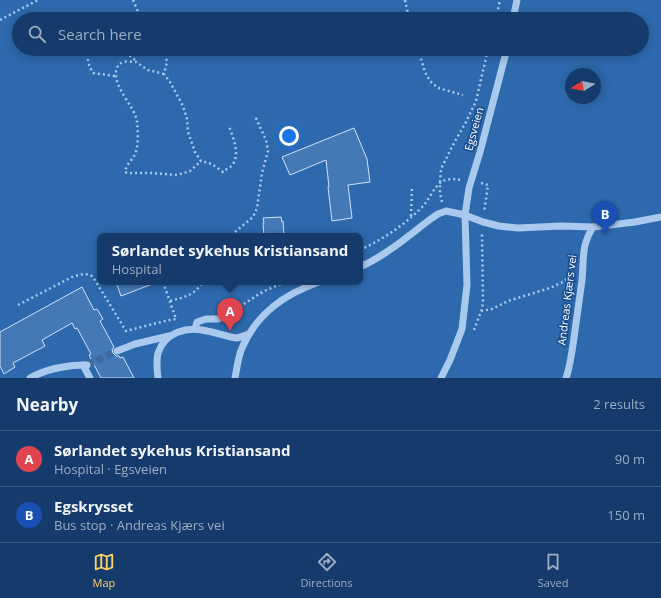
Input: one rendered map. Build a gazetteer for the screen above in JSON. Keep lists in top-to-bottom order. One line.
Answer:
{"streets":{"street":["Egsveien","Andreas Kjærs vei"]},"north":"left","page":{"search":"Search here","pins":["B","A"],"popup":["Sørlandet sykehus Kristiansand","Hospital"],"heading":["Nearby","2 results"],"list":[{"mark":"A","name":"Sørlandet sykehus Kristiansand","note":"Hospital · Egsveien","value":"90 m"},{"mark":"B","name":"Egskrysset","note":"Bus stop · Andreas Kjærs vei","value":"150 m"}],"nav":["Map","Directions","Saved"]}}
